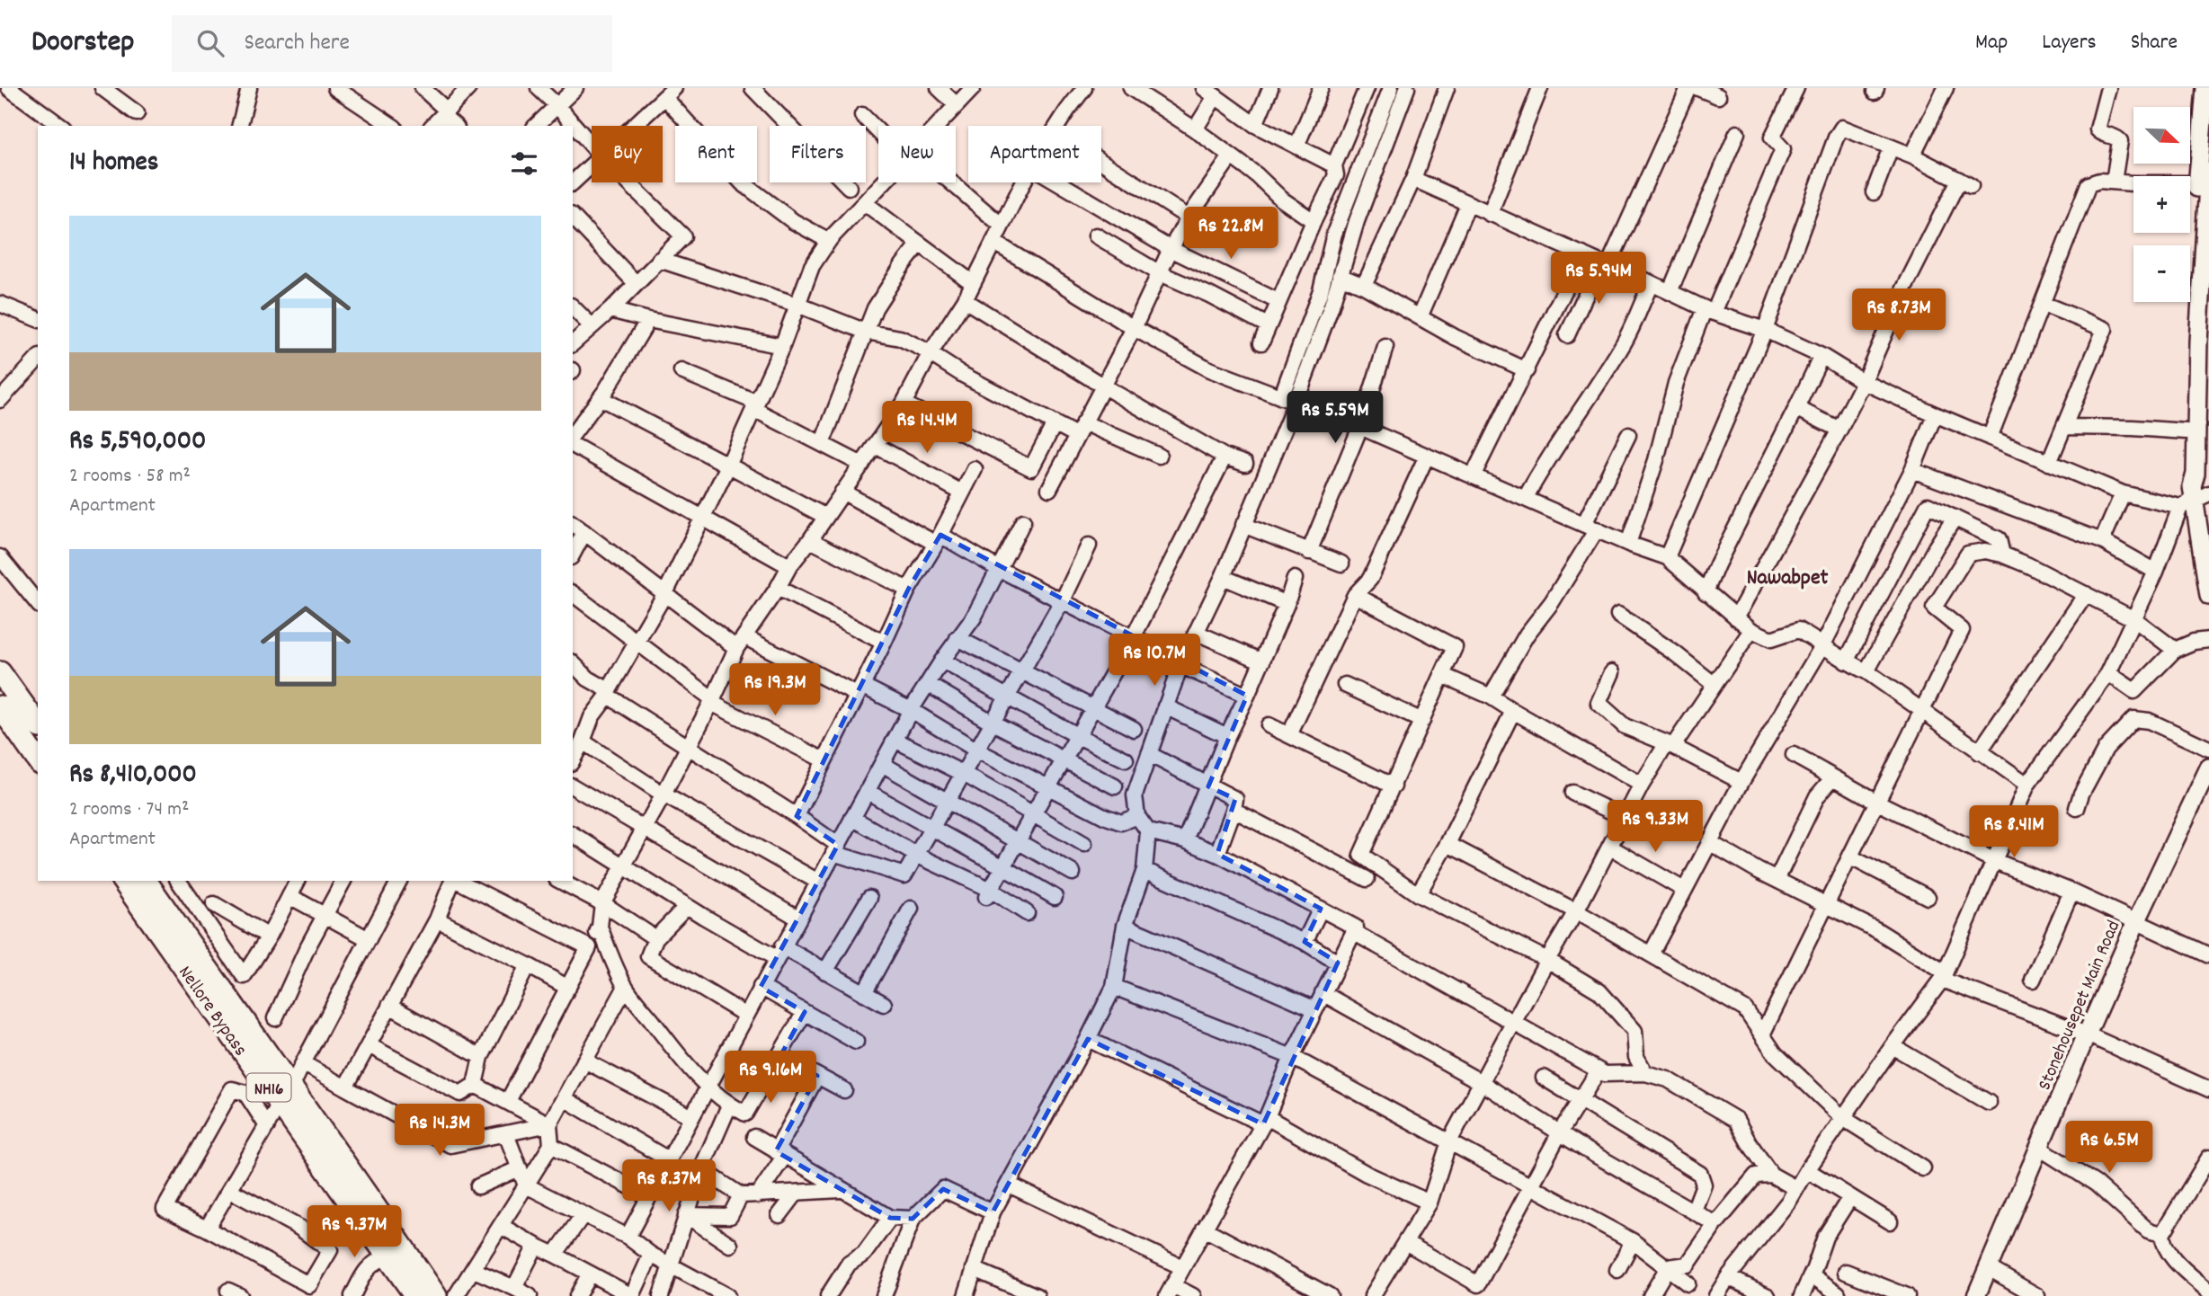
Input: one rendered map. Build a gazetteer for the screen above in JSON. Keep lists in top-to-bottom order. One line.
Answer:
{"streets":{"highway":["Nellore Bypass","NH16"],"main road":["Stonehousepet Main Road"]},"districts":["Nawabpet"],"north":"bottom right","page":{"header":"Doorstep","search":"Search here","nav":["Map","Layers","Share"],"map_buttons":["+","−"],"chip":["Buy","Rent","Filters","New","Apartment"],"heading":"14 homes","list":[{"name":"Rs 5,590,000","note":"2 rooms · 58 m² · Apartment"},{"name":"Rs 8,410,000","note":"2 rooms · 74 m² · Apartment"}],"price":["Rs 22.8M","Rs 5.94M","Rs 8.73M","Rs 5.59M","Rs 14.4M","Rs 10.7M","Rs 19.3M","Rs 9.33M","Rs 8.41M","Rs 9.16M","Rs 14.3M","Rs 6.5M","Rs 8.37M","Rs 9.37M"]}}
